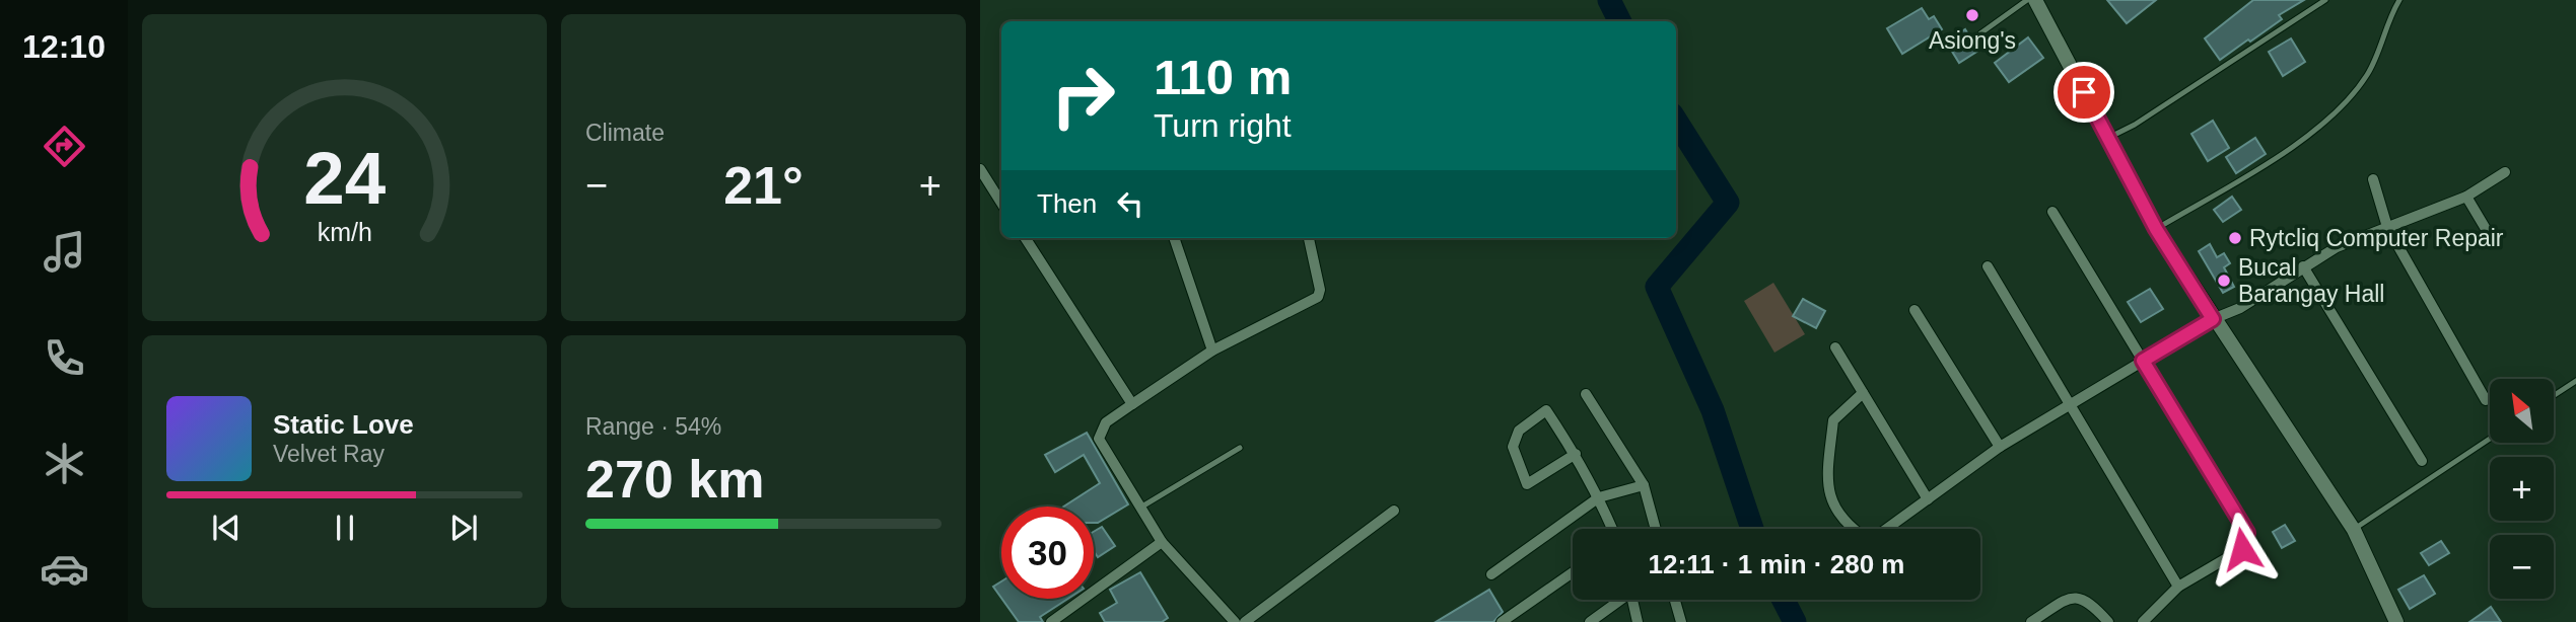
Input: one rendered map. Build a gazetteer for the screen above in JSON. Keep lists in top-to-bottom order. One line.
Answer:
{"places":["Asiong's","Rytcliq Computer Repair","Bucal Barangay Hall"],"north":"top left","page":{"tabs":"12:10","tile":["Climate",["Range · 54%","270 km"]],"turn":["110 m","Turn right"],"heat":["−","21°","+"],"then":"Then","map_buttons":["+","−"],"song":["Static Love","Velvet Ray"],"limit":"30","trip":"12:11 · 1 min · 280 m","gauge":["24","km/h"]}}
